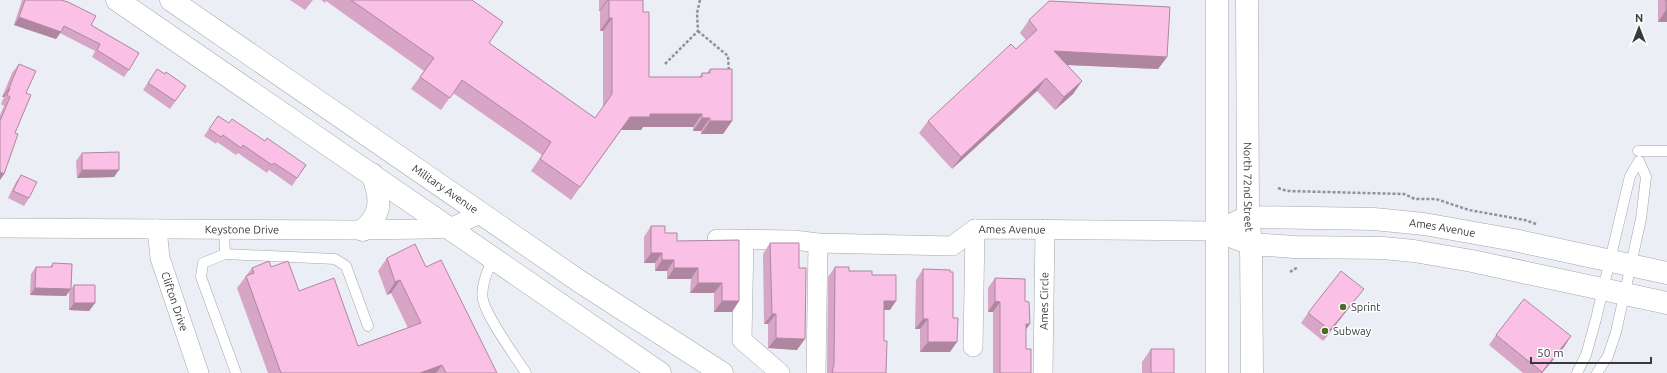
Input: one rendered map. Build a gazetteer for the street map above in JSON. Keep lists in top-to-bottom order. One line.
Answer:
{"streets":{"main road":["North 72nd Street","Military Avenue","Ames Avenue"],"street":["Keystone Drive","Clifton Drive","Ames Circle"]},"crossings":[["North 72nd Street","Ames Avenue"],["Military Avenue","Keystone Drive"],["Ames Avenue","Ames Circle"],["Keystone Drive","Clifton Drive"]],"places":["Sprint","Subway"],"scale_bar":"50 m","north":"top"}
